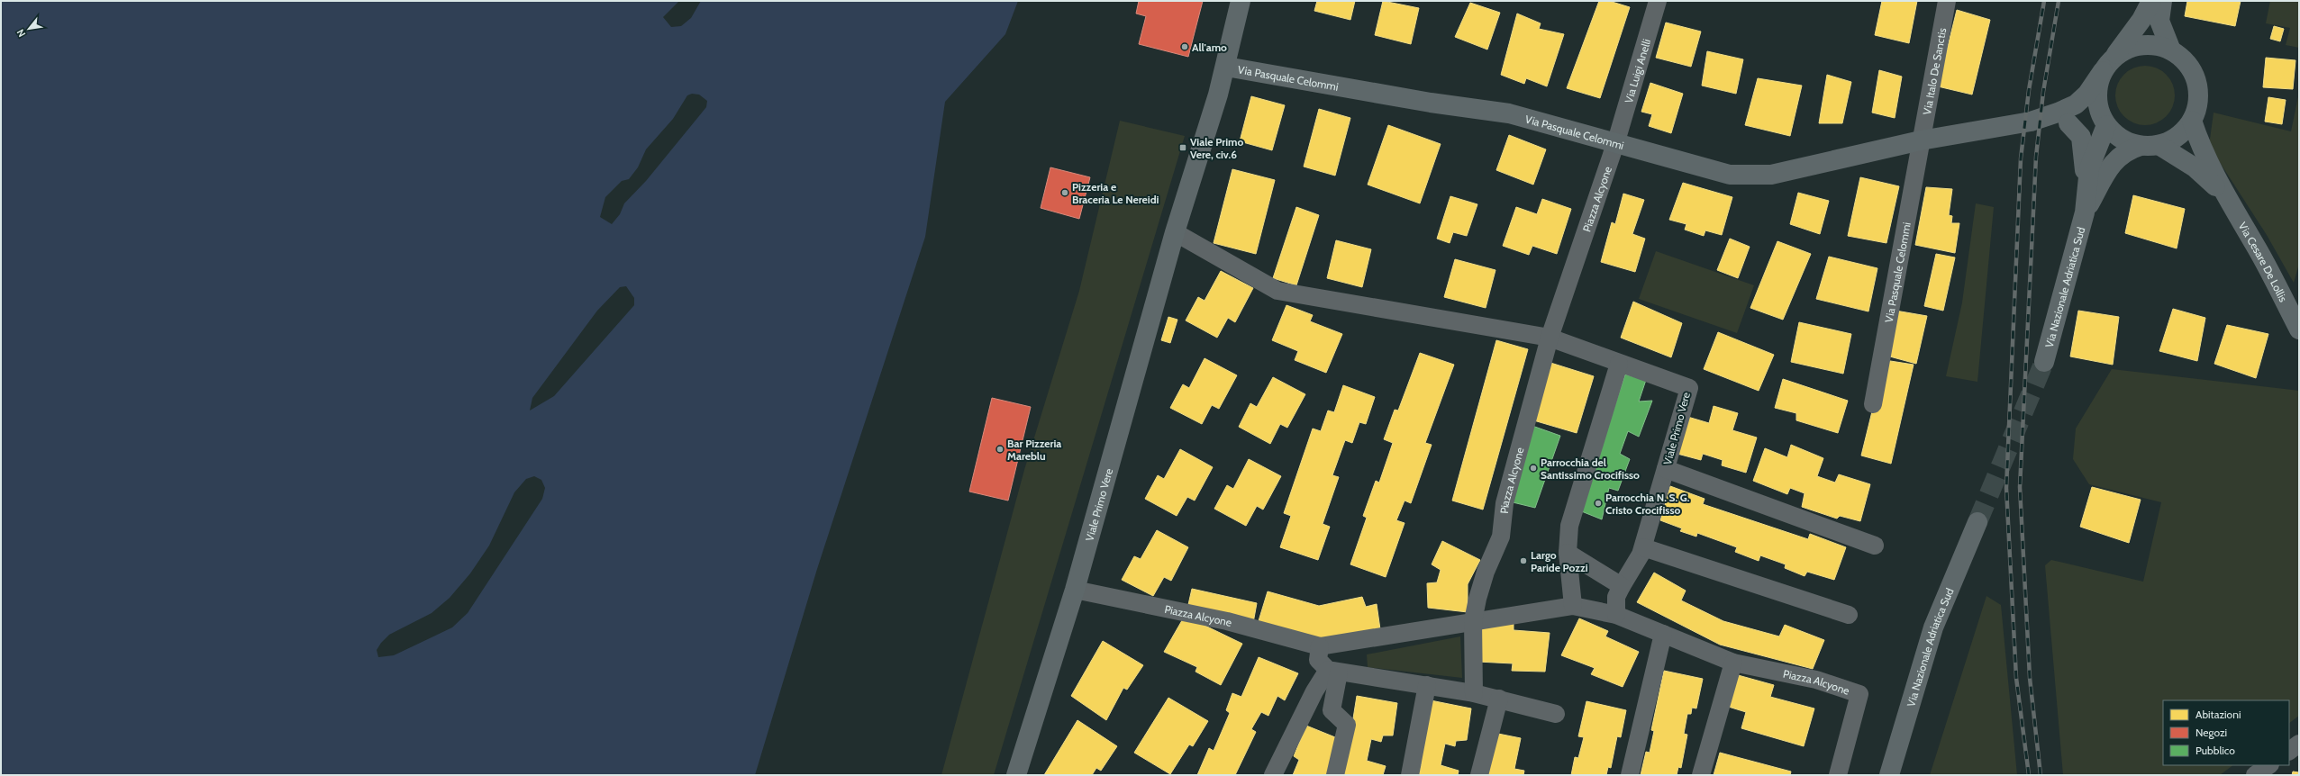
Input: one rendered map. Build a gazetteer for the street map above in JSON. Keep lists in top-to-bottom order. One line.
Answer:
{"streets":{"street":["Via Luigi Anelli","Via Italo De Sanctis","Via Pasquale Celommi","Piazza Alcyone","Via Cesare De Lollis","Via Nazionale Adriatica Sud","Viale Primo Vere"]},"crossings":[["Via Luigi Anelli","Via Pasquale Celommi"],["Via Luigi Anelli","Piazza Alcyone"],["Via Italo De Sanctis","Via Pasquale Celommi"],["Via Pasquale Celommi","Piazza Alcyone"],["Via Pasquale Celommi","Via Cesare De Lollis"],["Via Pasquale Celommi","Via Nazionale Adriatica Sud"],["Via Pasquale Celommi","Viale Primo Vere"],["Piazza Alcyone","Viale Primo Vere"],["Via Cesare De Lollis","Via Nazionale Adriatica Sud"]],"places":{"other":["All'amo","Pizzeria e Braceria Le Nereidi","Bar Pizzeria Mareblu","Parrocchia del Santissimo Crocifisso","Parrocchia N. S. G. Cristo Crocifisso","Largo Paride Pozzi"],"transit":["Viale Primo Vere, civ.6"]},"legend":["Abitazioni","Negozi","Pubblico"],"north":"bottom left"}
